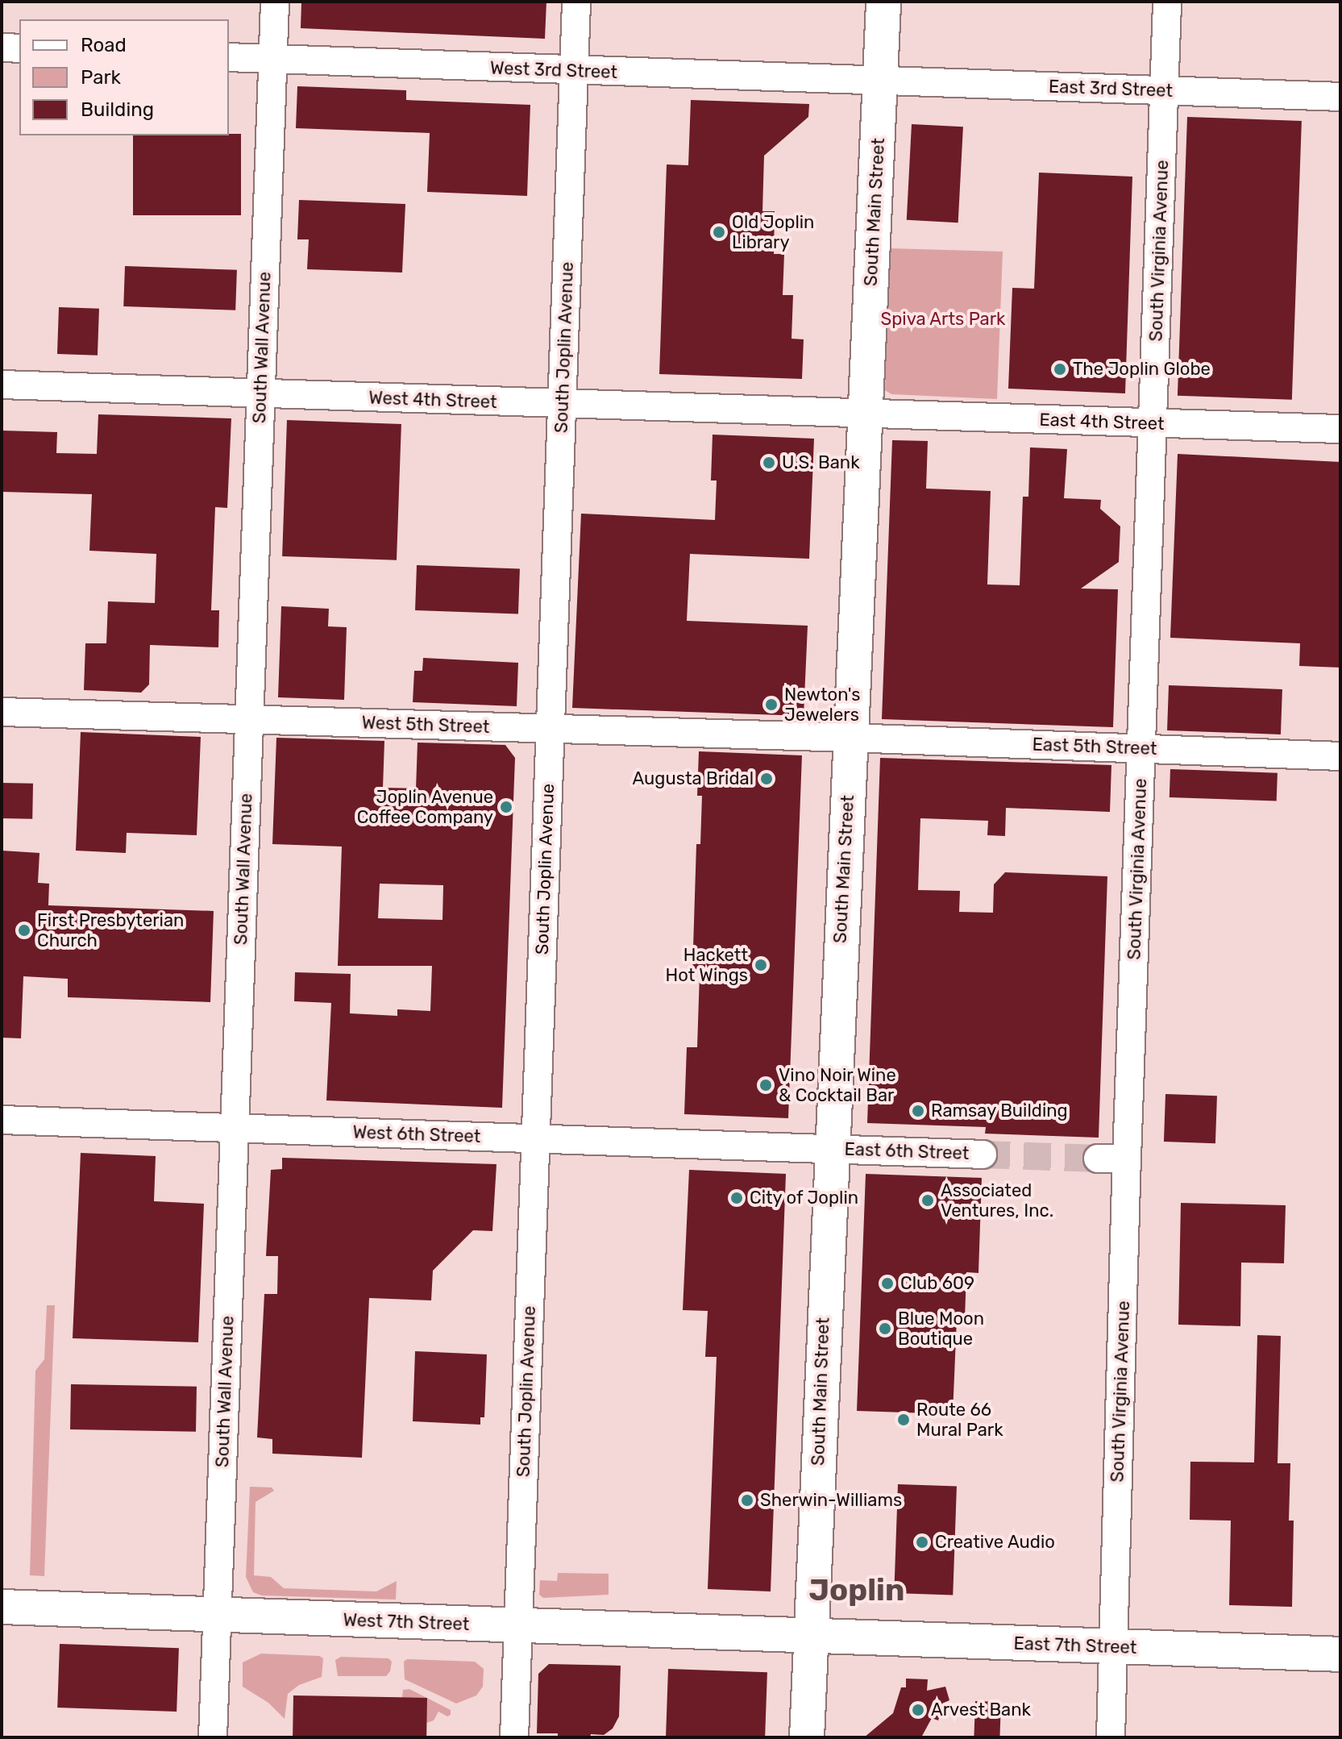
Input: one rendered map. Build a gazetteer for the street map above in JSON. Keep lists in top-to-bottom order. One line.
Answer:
{"streets":{"main road":["South Main Street","West 7th Street","East 7th Street"],"street":["West 3rd Street","East 3rd Street","South Virginia Avenue","South Wall Avenue","South Joplin Avenue","West 4th Street","East 4th Street","West 5th Street","East 5th Street","West 6th Street","East 6th Street"]},"crossings":[["West 3rd Street","East 3rd Street"],["West 3rd Street","South Main Street"],["West 3rd Street","South Wall Avenue"],["West 3rd Street","South Joplin Avenue"],["East 3rd Street","South Main Street"],["East 3rd Street","South Virginia Avenue"],["South Main Street","West 4th Street"],["South Main Street","East 4th Street"],["South Main Street","West 5th Street"],["South Main Street","East 5th Street"],["South Main Street","West 6th Street"],["South Main Street","East 6th Street"],["South Main Street","West 7th Street"],["South Main Street","East 7th Street"],["South Virginia Avenue","East 4th Street"],["South Virginia Avenue","East 5th Street"],["South Virginia Avenue","East 7th Street"],["South Wall Avenue","West 4th Street"],["South Wall Avenue","West 5th Street"],["South Wall Avenue","West 6th Street"],["South Wall Avenue","West 7th Street"],["South Joplin Avenue","West 4th Street"],["South Joplin Avenue","West 5th Street"],["South Joplin Avenue","West 6th Street"],["South Joplin Avenue","West 7th Street"],["West 4th Street","East 4th Street"],["West 5th Street","East 5th Street"],["West 6th Street","East 6th Street"],["West 7th Street","East 7th Street"]],"districts":["Joplin"],"parks":["Spiva Arts Park"],"places":["Old Joplin Library","The Joplin Globe","U.S. Bank","Newton's Jewelers","Augusta Bridal","Joplin Avenue Coffee Company","First Presbyterian Church","Hackett Hot Wings","Vino Noir Wine & Cocktail Bar","Ramsay Building","City of Joplin","Associated Ventures, Inc.","Club 609","Blue Moon Boutique","Route 66 Mural Park","Sherwin-Williams","Creative Audio","Arvest Bank"],"legend":["Road","Park","Building"]}
